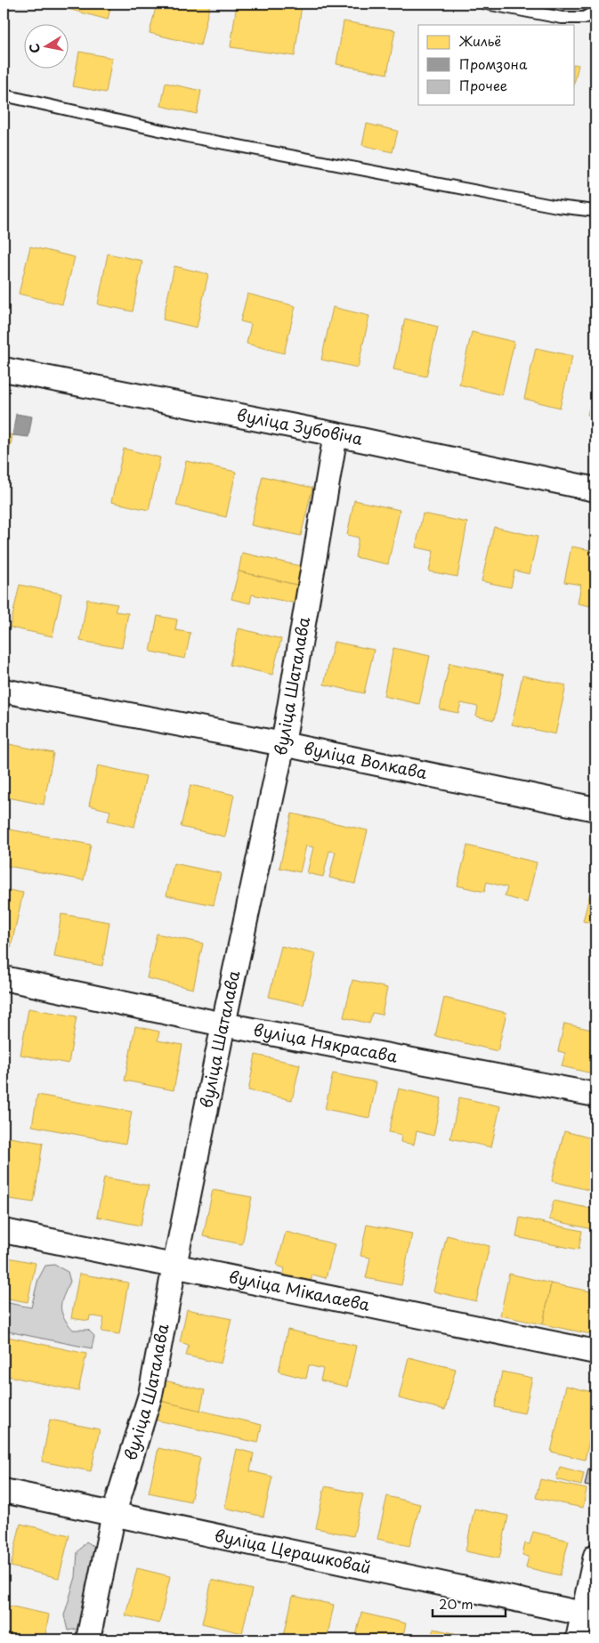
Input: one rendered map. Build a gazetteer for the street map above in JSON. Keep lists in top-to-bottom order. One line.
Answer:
{"streets":{"street":["вуліца Зубовіча","вуліца Шаталава","вуліца Волкава","вуліца Някрасава","вуліца Мікалаева","вуліца Церашковай"]},"crossings":[["вуліца Зубовіча","вуліца Шаталава"],["вуліца Шаталава","вуліца Волкава"],["вуліца Шаталава","вуліца Някрасава"],["вуліца Шаталава","вуліца Мікалаева"],["вуліца Шаталава","вуліца Церашковай"]],"legend":["Жильё","Промзона","Прочее"],"scale_bar":"20 m","north":"left"}
